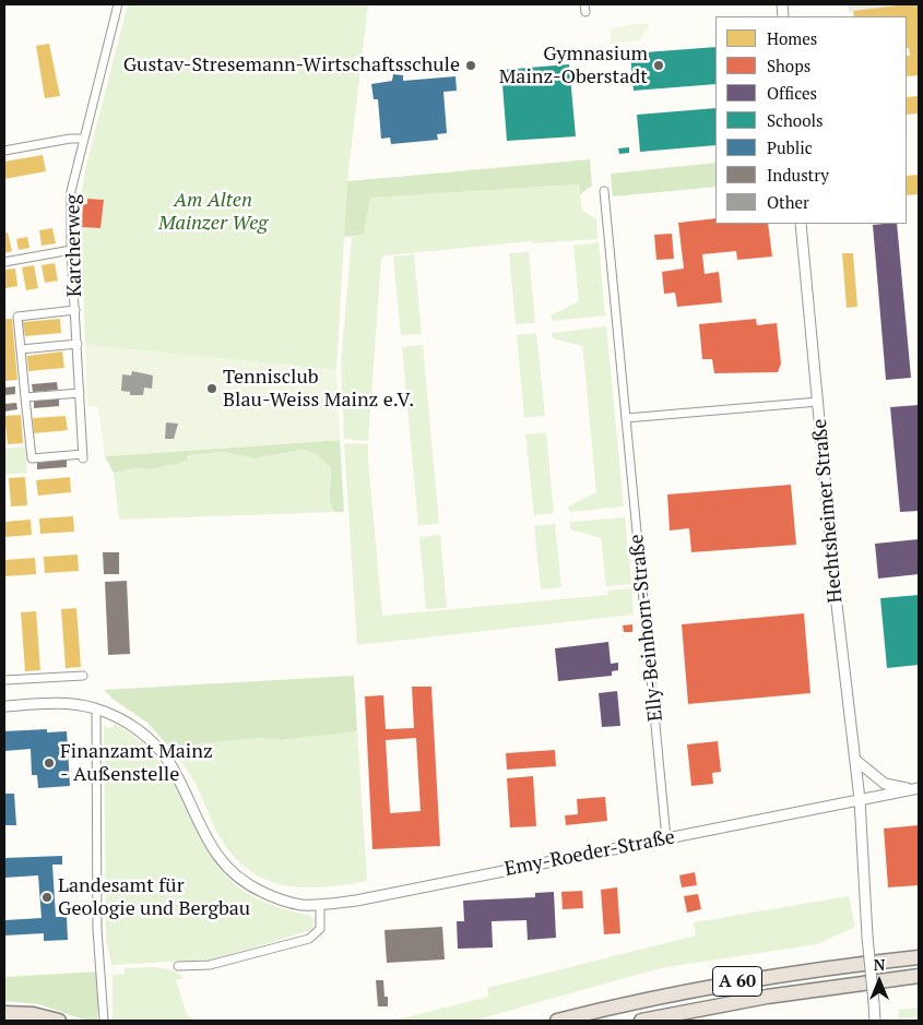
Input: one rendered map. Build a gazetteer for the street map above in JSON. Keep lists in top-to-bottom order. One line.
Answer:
{"streets":{"highway":["A 60"],"street":["Karcherweg","Hechtsheimer Straße","Elly-Beinhorn-Straße","Emy-Roeder-Straße"]},"crossings":[["Hechtsheimer Straße","Emy-Roeder-Straße"],["Elly-Beinhorn-Straße","Emy-Roeder-Straße"]],"parks":["Am Alten Mainzer Weg"],"places":["Gustav-Stresemann-Wirtschaftsschule","Gymnasium Mainz-Oberstadt","Tennisclub Blau-Weiss Mainz e.V.","Finanzamt Mainz - Außenstelle","Landesamt für Geologie und Bergbau"],"legend":["Homes","Shops","Offices","Schools","Public","Industry","Other"],"north":"top"}
